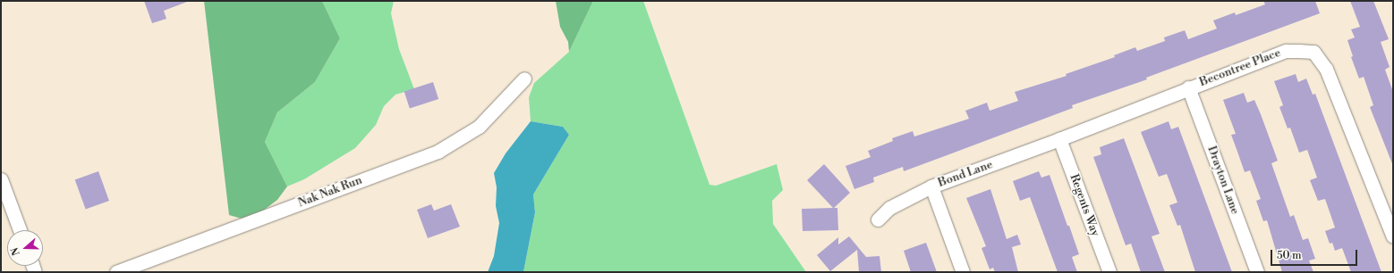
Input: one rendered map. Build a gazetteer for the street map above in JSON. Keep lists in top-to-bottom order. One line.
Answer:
{"streets":{"street":["Becontree Place","Bond Lane","Drayton Lane","Nak Nak Run","Regents Way"]},"crossings":[["Becontree Place","Bond Lane"],["Becontree Place","Drayton Lane"],["Becontree Place","Regents Way"],["Bond Lane","Regents Way"]],"scale_bar":"50 m","north":"left"}
